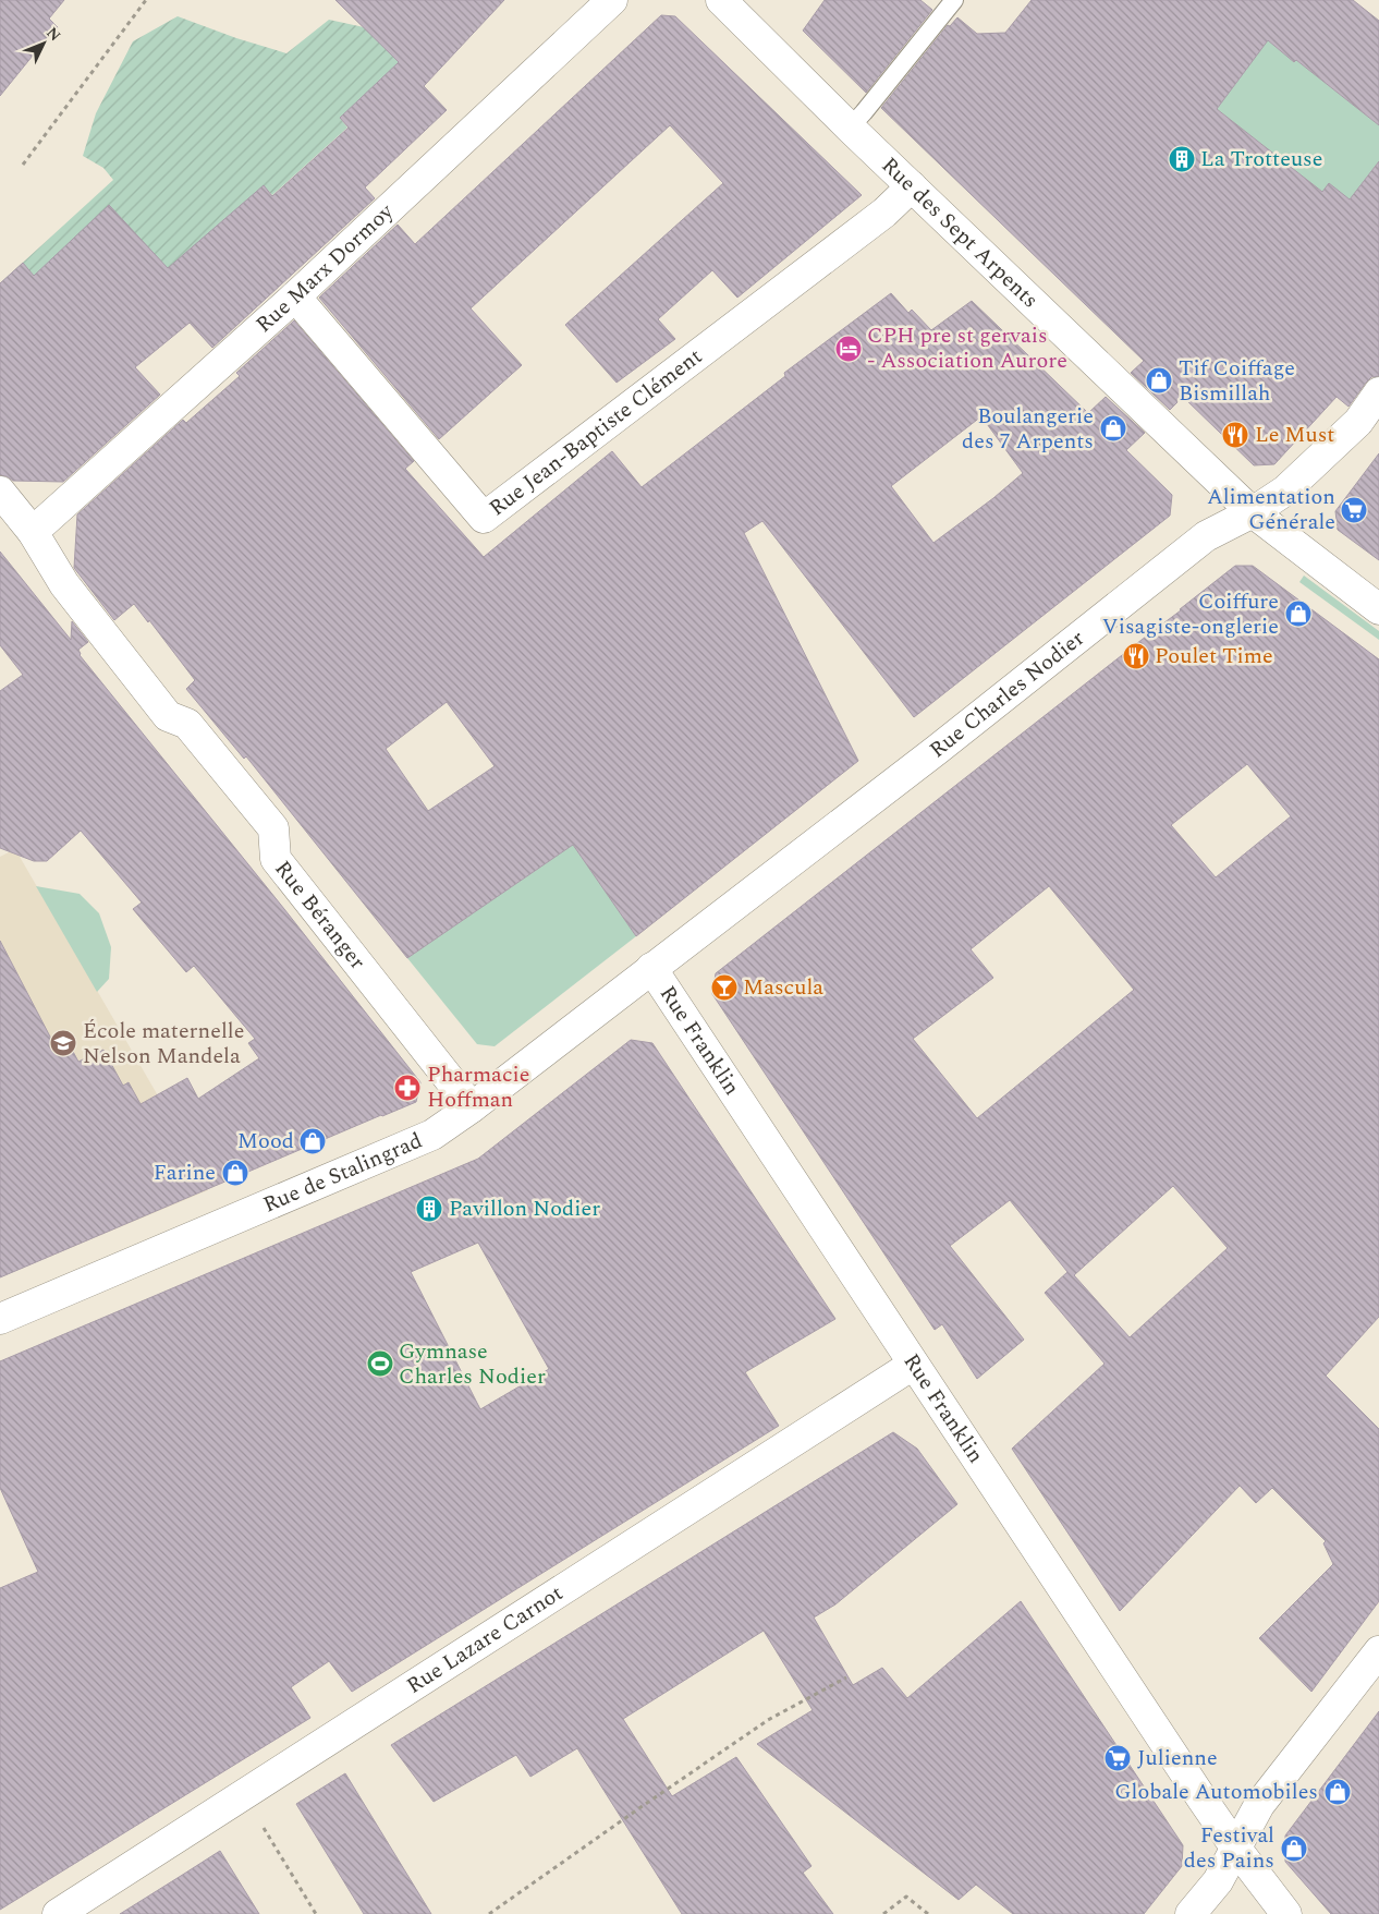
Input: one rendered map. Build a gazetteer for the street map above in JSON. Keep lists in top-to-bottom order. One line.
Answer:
{"streets":{"street":["Rue des Sept Arpents","Rue Marx Dormoy","Rue Jean-Baptiste Clément","Rue Charles Nodier","Rue Béranger","Rue Franklin","Rue de Stalingrad","Rue Lazare Carnot"]},"crossings":[["Rue des Sept Arpents","Rue Jean-Baptiste Clément"],["Rue des Sept Arpents","Rue Charles Nodier"],["Rue Marx Dormoy","Rue Jean-Baptiste Clément"],["Rue Marx Dormoy","Rue Béranger"],["Rue Charles Nodier","Rue Franklin"],["Rue Charles Nodier","Rue de Stalingrad"],["Rue Béranger","Rue de Stalingrad"],["Rue Franklin","Rue de Stalingrad"],["Rue Franklin","Rue Lazare Carnot"]],"places":{"building":["La Trotteuse","Pavillon Nodier"],"hotel":["CPH pre st gervais - Association Aurore"],"shop":["Tif Coiffage Bismillah","Boulangerie des 7 Arpents","Coiffure Visagiste-onglerie","Mood","Farine","Globale Automobiles","Festival des Pains"],"restaurant":["Le Must","Poulet Time"],"supermarket":["Alimentation Générale","Julienne"],"bar":["Mascula"],"school or university":["École maternelle Nelson Mandela"],"pharmacy":["Pharmacie Hoffman"],"sports":["Gymnase Charles Nodier"]},"north":"top right"}
